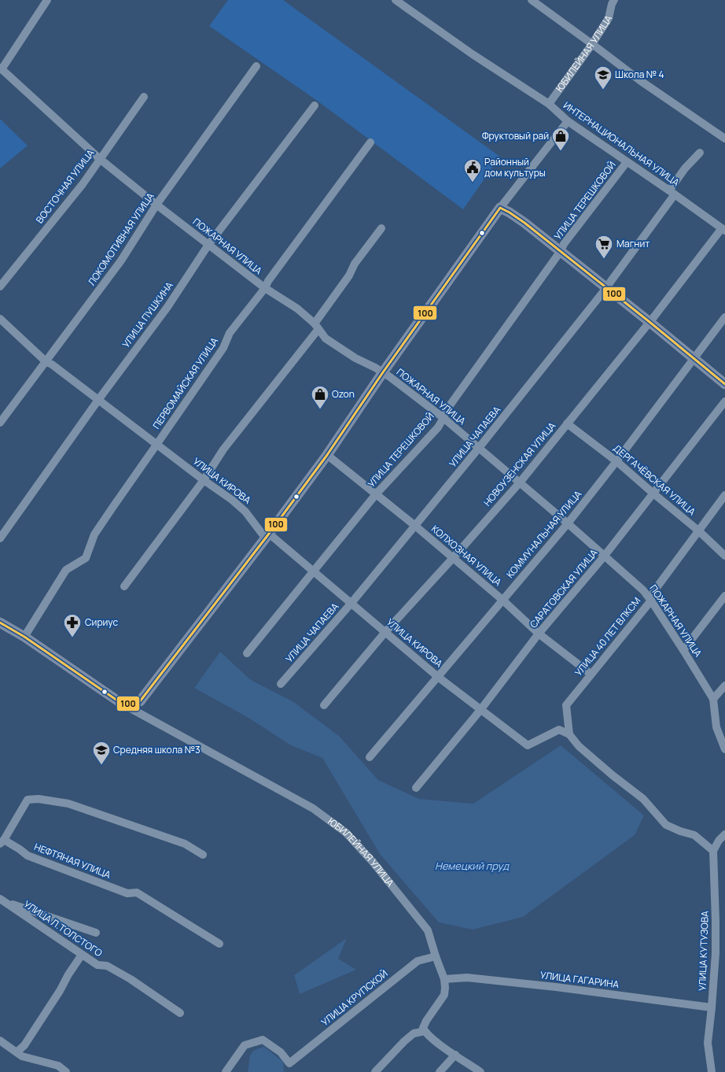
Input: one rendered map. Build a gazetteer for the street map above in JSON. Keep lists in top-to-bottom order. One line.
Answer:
{"streets":{"main road":["ЮБИЛЕЙНАЯ УЛИЦА"],"street":["ИНТЕРНАЦИОНАЛЬНАЯ УЛИЦА","ВОСТОЧНАЯ УЛИЦА","УЛИЦА ТЕРЕШКОВОЙ","ЛОКОМОТИВНАЯ УЛИЦА","ПОЖАРНАЯ УЛИЦА","УЛИЦА ПУШКИНА","ПЕРВОМАЙСКАЯ УЛИЦА","УЛИЦА ЧАПАЕВА","НОВОУЗЕНСКАЯ УЛИЦА","ДЕРГАЧЁВСКАЯ УЛИЦА","УЛИЦА КИРОВА","КОММУНАЛЬНАЯ УЛИЦА","КОЛХОЗНАЯ УЛИЦА","САРАТОВСКАЯ УЛИЦА","УЛИЦА 40 ЛЕТ ВЛКСМ","НЕФТЯНАЯ УЛИЦА","УЛИЦА Л.ТОЛСТОГО","УЛИЦА КУТУЗОВА","УЛИЦА ГАГАРИНА","УЛИЦА КРУПСКОЙ"]},"crossings":[["ЮБИЛЕЙНАЯ УЛИЦА","ИНТЕРНАЦИОНАЛЬНАЯ УЛИЦА"],["ЮБИЛЕЙНАЯ УЛИЦА","ПЕРВОМАЙСКАЯ УЛИЦА"],["ЮБИЛЕЙНАЯ УЛИЦА","УЛИЦА ГАГАРИНА"],["ЮБИЛЕЙНАЯ УЛИЦА","УЛИЦА КРУПСКОЙ"],["ИНТЕРНАЦИОНАЛЬНАЯ УЛИЦА","УЛИЦА ТЕРЕШКОВОЙ"],["ИНТЕРНАЦИОНАЛЬНАЯ УЛИЦА","УЛИЦА ЧАПАЕВА"],["ИНТЕРНАЦИОНАЛЬНАЯ УЛИЦА","НОВОУЗЕНСКАЯ УЛИЦА"],["ВОСТОЧНАЯ УЛИЦА","ПОЖАРНАЯ УЛИЦА"],["УЛИЦА ТЕРЕШКОВОЙ","ПОЖАРНАЯ УЛИЦА"],["УЛИЦА ТЕРЕШКОВОЙ","УЛИЦА КИРОВА"],["УЛИЦА ТЕРЕШКОВОЙ","КОЛХОЗНАЯ УЛИЦА"],["ЛОКОМОТИВНАЯ УЛИЦА","ПОЖАРНАЯ УЛИЦА"],["ЛОКОМОТИВНАЯ УЛИЦА","УЛИЦА КИРОВА"],["ПОЖАРНАЯ УЛИЦА","УЛИЦА ПУШКИНА"],["ПОЖАРНАЯ УЛИЦА","ПЕРВОМАЙСКАЯ УЛИЦА"],["ПОЖАРНАЯ УЛИЦА","УЛИЦА ЧАПАЕВА"],["ПОЖАРНАЯ УЛИЦА","НОВОУЗЕНСКАЯ УЛИЦА"],["ПОЖАРНАЯ УЛИЦА","КОММУНАЛЬНАЯ УЛИЦА"],["ПОЖАРНАЯ УЛИЦА","САРАТОВСКАЯ УЛИЦА"],["ПОЖАРНАЯ УЛИЦА","УЛИЦА 40 ЛЕТ ВЛКСМ"],["УЛИЦА ПУШКИНА","УЛИЦА КИРОВА"],["ПЕРВОМАЙСКАЯ УЛИЦА","УЛИЦА КИРОВА"],["УЛИЦА ЧАПАЕВА","УЛИЦА КИРОВА"],["УЛИЦА ЧАПАЕВА","КОЛХОЗНАЯ УЛИЦА"],["НОВОУЗЕНСКАЯ УЛИЦА","ДЕРГАЧЁВСКАЯ УЛИЦА"],["НОВОУЗЕНСКАЯ УЛИЦА","УЛИЦА КИРОВА"],["НОВОУЗЕНСКАЯ УЛИЦА","КОЛХОЗНАЯ УЛИЦА"],["ДЕРГАЧЁВСКАЯ УЛИЦА","КОММУНАЛЬНАЯ УЛИЦА"],["ДЕРГАЧЁВСКАЯ УЛИЦА","САРАТОВСКАЯ УЛИЦА"],["ДЕРГАЧЁВСКАЯ УЛИЦА","УЛИЦА 40 ЛЕТ ВЛКСМ"],["УЛИЦА КИРОВА","КОММУНАЛЬНАЯ УЛИЦА"],["УЛИЦА КИРОВА","САРАТОВСКАЯ УЛИЦА"],["УЛИЦА КИРОВА","УЛИЦА 40 ЛЕТ ВЛКСМ"],["КОММУНАЛЬНАЯ УЛИЦА","КОЛХОЗНАЯ УЛИЦА"],["КОЛХОЗНАЯ УЛИЦА","САРАТОВСКАЯ УЛИЦА"],["КОЛХОЗНАЯ УЛИЦА","УЛИЦА 40 ЛЕТ ВЛКСМ"],["УЛИЦА КУТУЗОВА","УЛИЦА ГАГАРИНА"]],"water":["Немецкий пруд"],"places":{"school or university":["Школа № 4","Средняя школа №3"],"shop":["Фруктовый рай","Ozon"],"public building":["Районный дом культуры"],"supermarket":["Магнит"],"pharmacy":["Сириус"]},"lines":["transit line 100"]}
